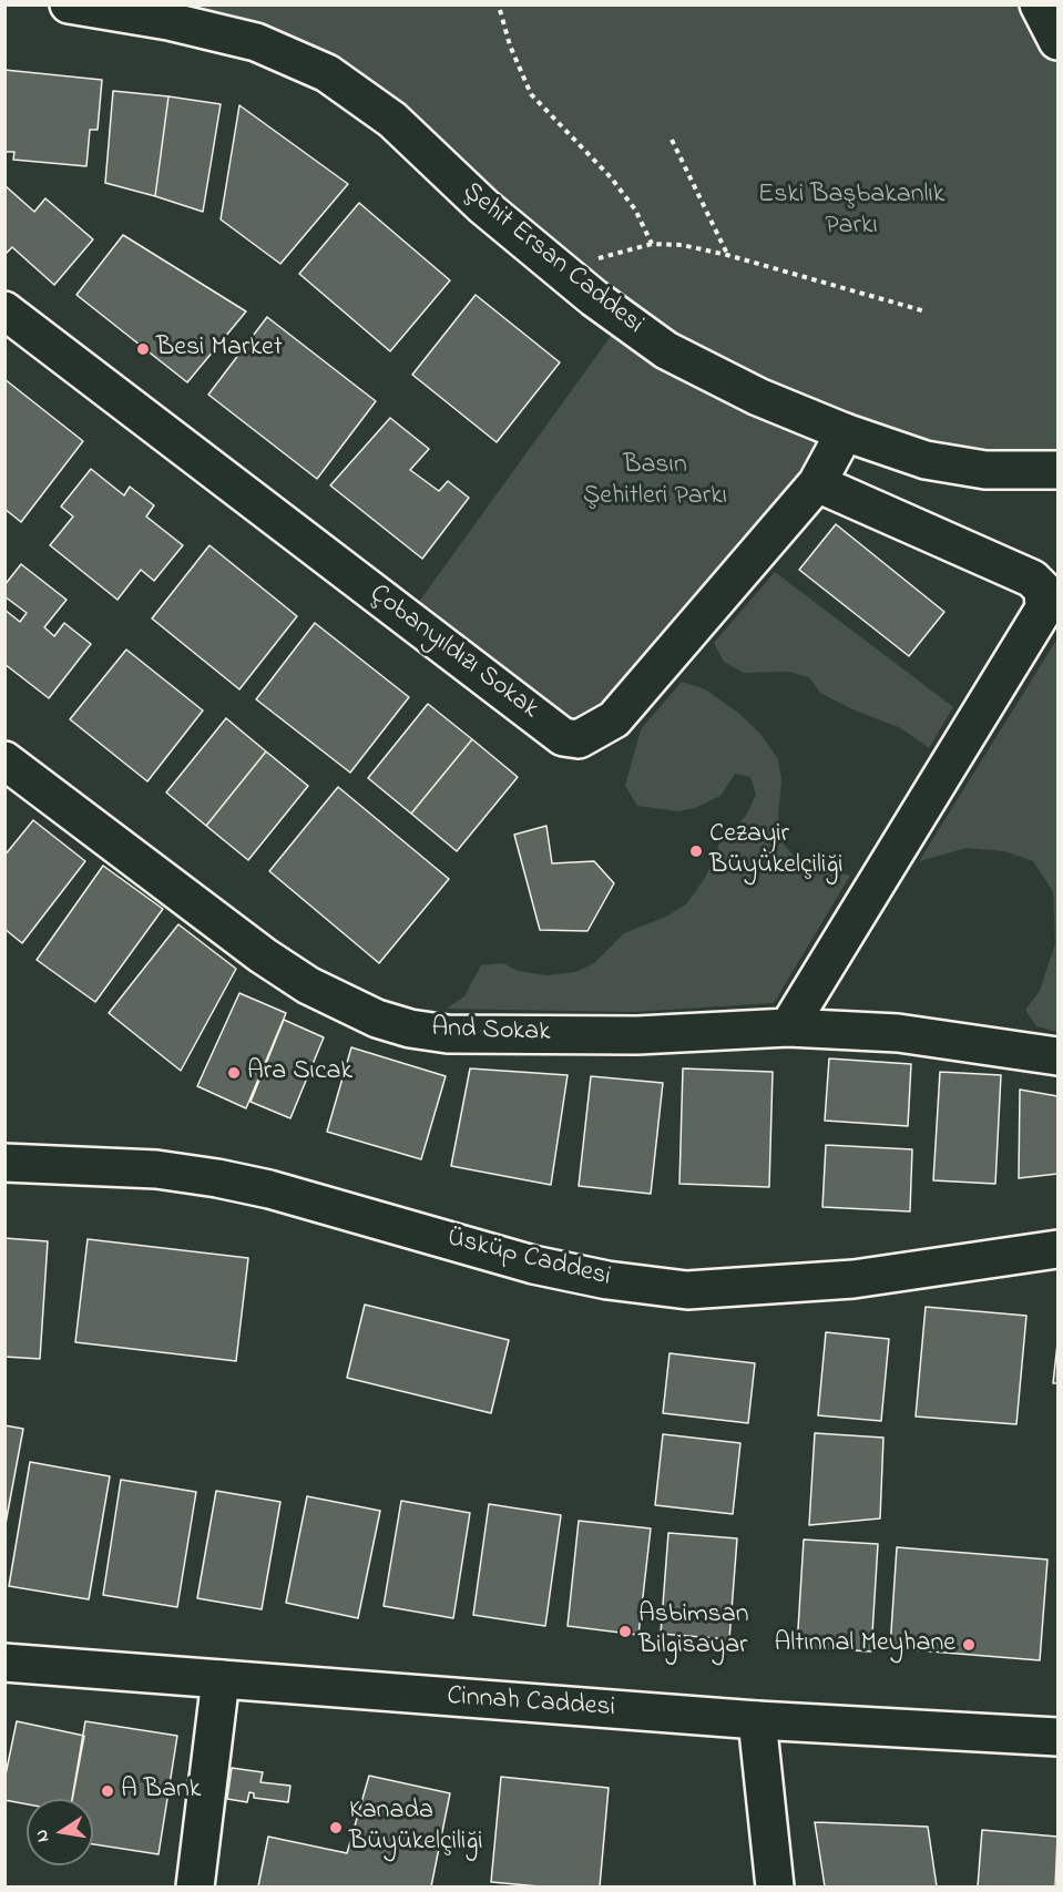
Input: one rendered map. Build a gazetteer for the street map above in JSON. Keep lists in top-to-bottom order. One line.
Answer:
{"streets":{"street":["Şehit Ersan Caddesi","Çobanyıldızı Sokak","And Sokak","Üsküp Caddesi","Cinnah Caddesi"]},"crossings":[["Şehit Ersan Caddesi","Çobanyıldızı Sokak"]],"parks":["Eski Başbakanlık Parkı","Basın Şehitleri Parkı"],"places":["Besi Market","Cezayir Büyükelçiliği","Ara Sıcak","Asbimsan Bilgisayar","Altınnal Meyhane","A Bank","Kanada Büyükelçiliği"],"north":"left"}
